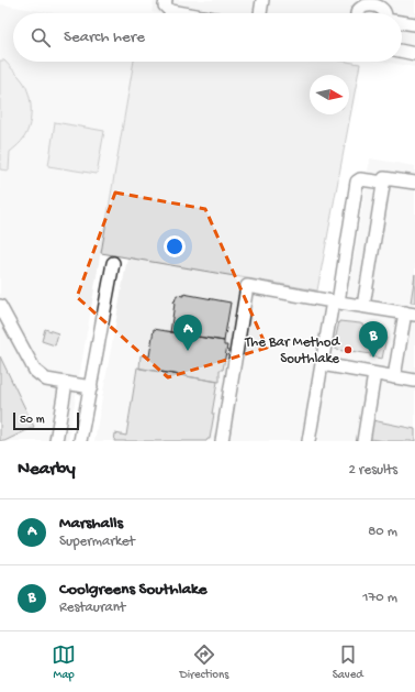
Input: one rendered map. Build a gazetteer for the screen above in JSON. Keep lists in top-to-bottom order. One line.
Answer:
{"places":["The Bar Method Southlake"],"scale_bar":"50 m","north":"right","page":{"search":"Search here","pins":["A","B"],"scale":"50 m","heading":["Nearby","2 results"],"list":[{"mark":"A","name":"Marshalls","note":"Supermarket","value":"80 m"},{"mark":"B","name":"Coolgreens Southlake","note":"Restaurant","value":"170 m"}],"nav":["Map","Directions","Saved"]}}
